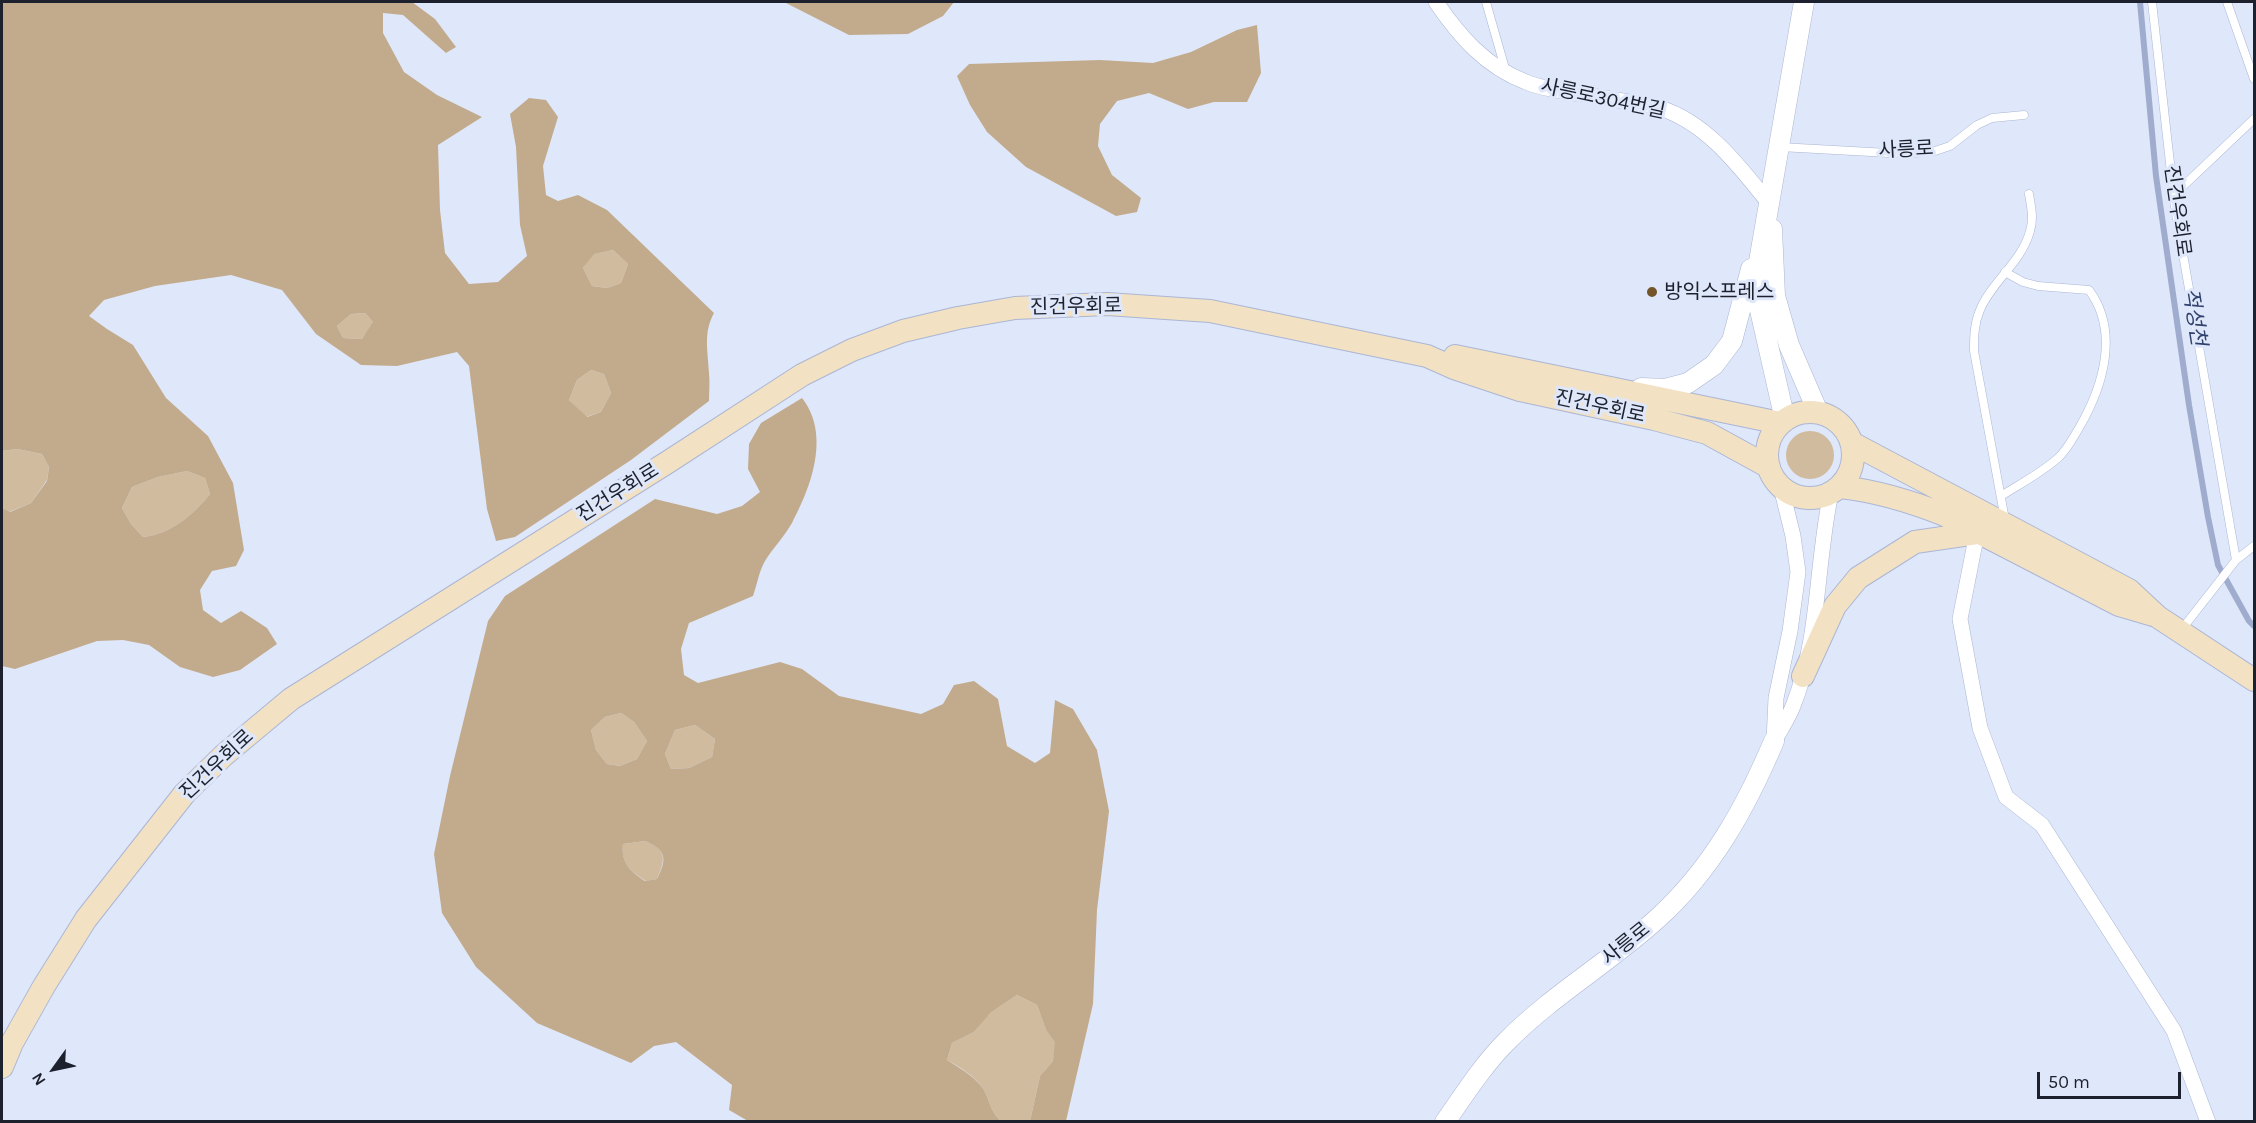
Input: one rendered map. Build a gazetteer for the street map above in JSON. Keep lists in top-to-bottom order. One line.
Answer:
{"streets":{"main road":["진건우회로"],"street":["사릉로304번길","사릉로"]},"crossings":[["사릉로","진건우회로"]],"water":["적성천"],"places":["방익스프레스"],"scale_bar":"50 m","north":"bottom left"}
